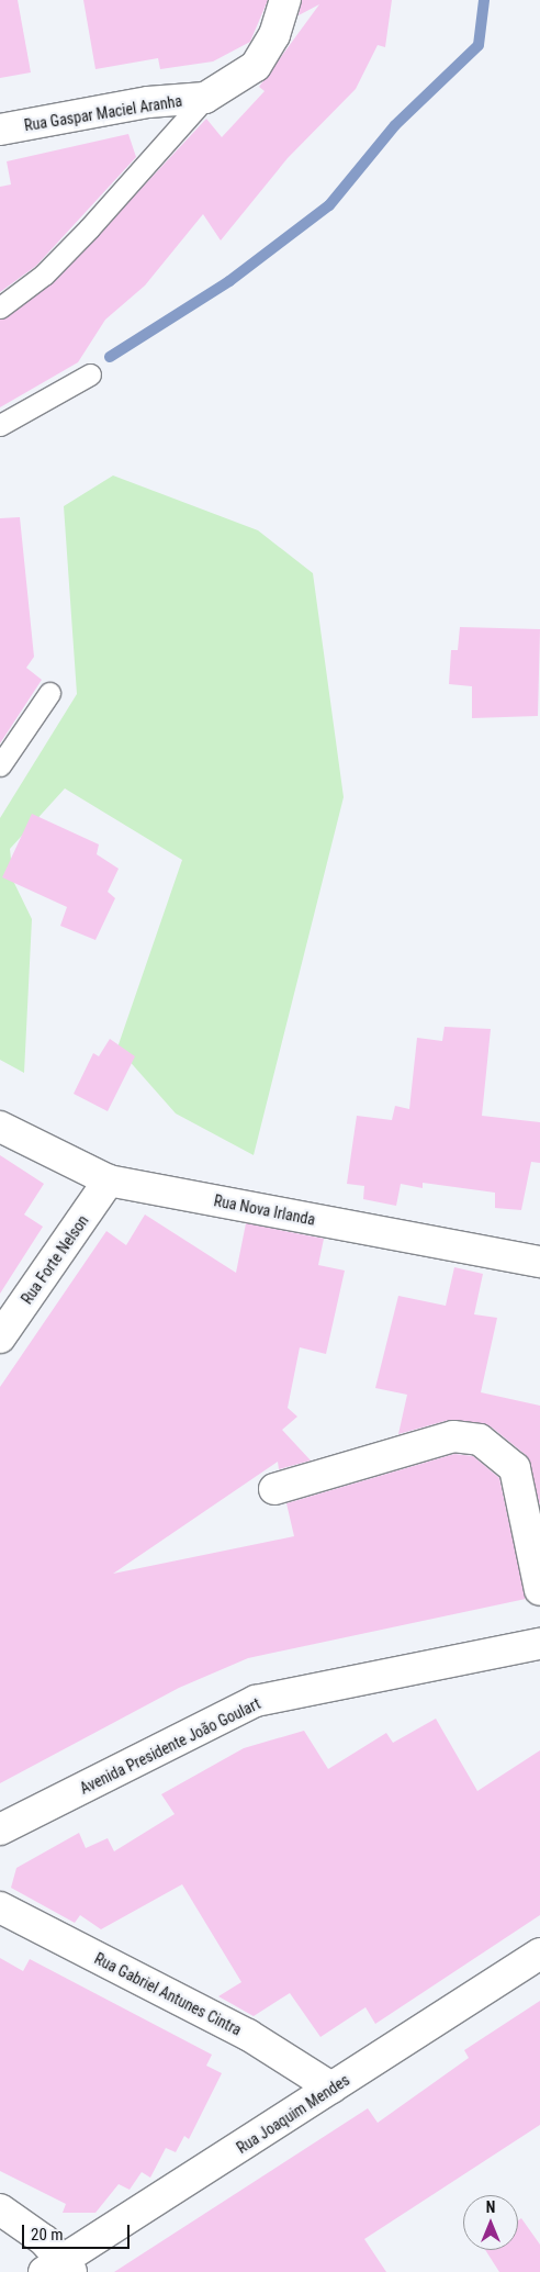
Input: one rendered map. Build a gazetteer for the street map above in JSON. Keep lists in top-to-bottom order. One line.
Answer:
{"streets":{"street":["Rua Gaspar Maciel Aranha","Rua Nova Irlanda","Rua Forte Nelson","Avenida Presidente João Goulart","Rua Gabriel Antunes Cintra","Rua Joaquim Mendes"]},"crossings":[["Rua Nova Irlanda","Rua Forte Nelson"],["Rua Gabriel Antunes Cintra","Rua Joaquim Mendes"]],"scale_bar":"20 m","north":"top"}
